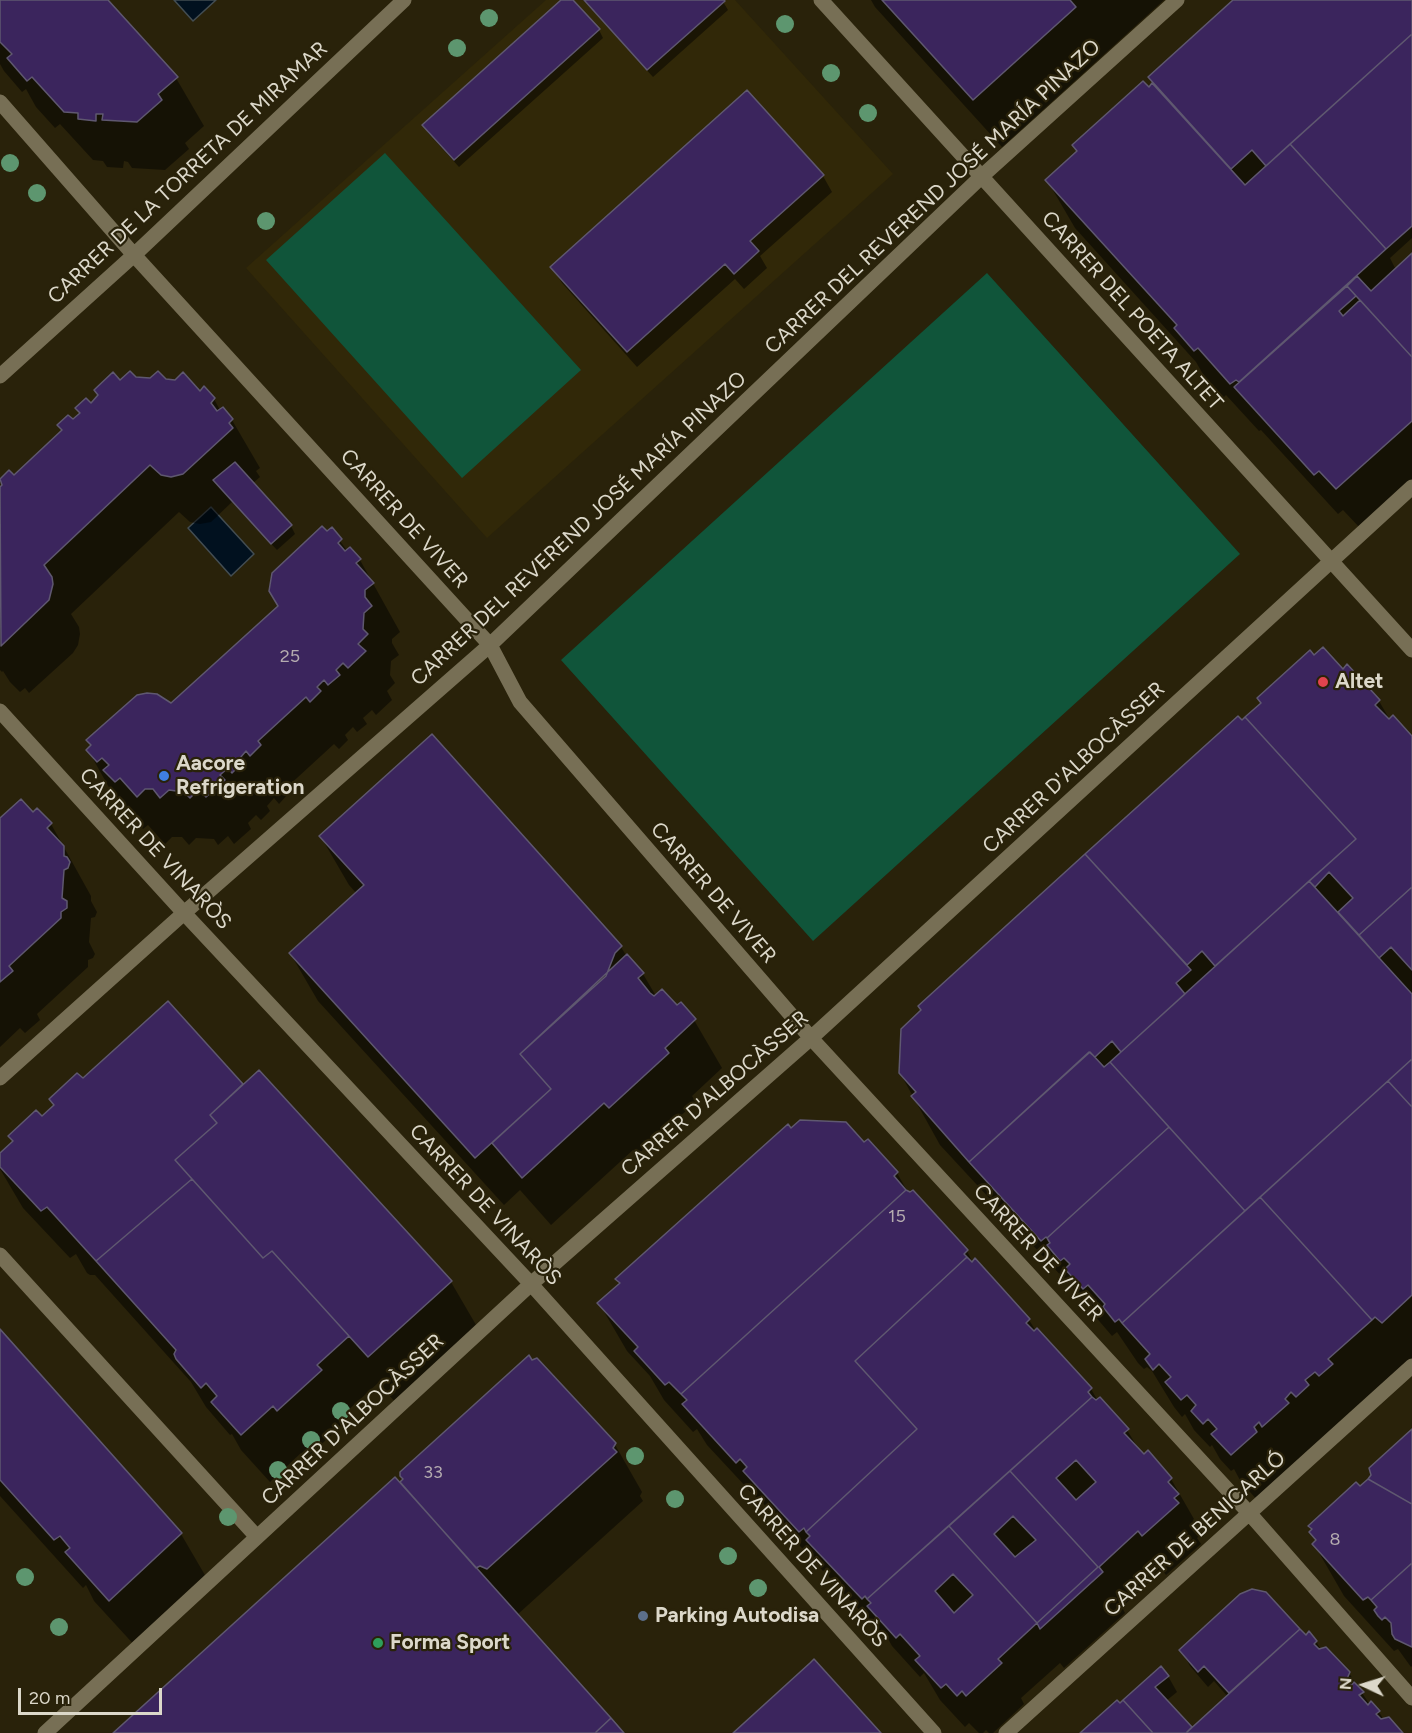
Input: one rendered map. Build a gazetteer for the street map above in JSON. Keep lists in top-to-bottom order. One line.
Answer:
{"streets":{"street":["CARRER DE LA TORRETA DE MIRAMAR","CARRER DEL REVEREND JOSÉ MARÍA PINAZO","CARRER DEL POETA ALTET","CARRER DE VIVER","CARRER D'ALBOCÀSSER","CARRER DE VINARÒS","CARRER DE BENICARLÓ"]},"crossings":[["CARRER DE LA TORRETA DE MIRAMAR","CARRER DE VIVER"],["CARRER DEL REVEREND JOSÉ MARÍA PINAZO","CARRER DEL POETA ALTET"],["CARRER DEL REVEREND JOSÉ MARÍA PINAZO","CARRER DE VIVER"],["CARRER DEL REVEREND JOSÉ MARÍA PINAZO","CARRER DE VINARÒS"],["CARRER DEL POETA ALTET","CARRER D'ALBOCÀSSER"],["CARRER DE VIVER","CARRER D'ALBOCÀSSER"],["CARRER DE VIVER","CARRER DE BENICARLÓ"],["CARRER D'ALBOCÀSSER","CARRER DE VINARÒS"]],"places":["Altet","Aacore Refrigeration","Parking Autodisa","Forma Sport"],"house_numbers":["25","15","33","8"],"scale_bar":"20 m","north":"left"}
